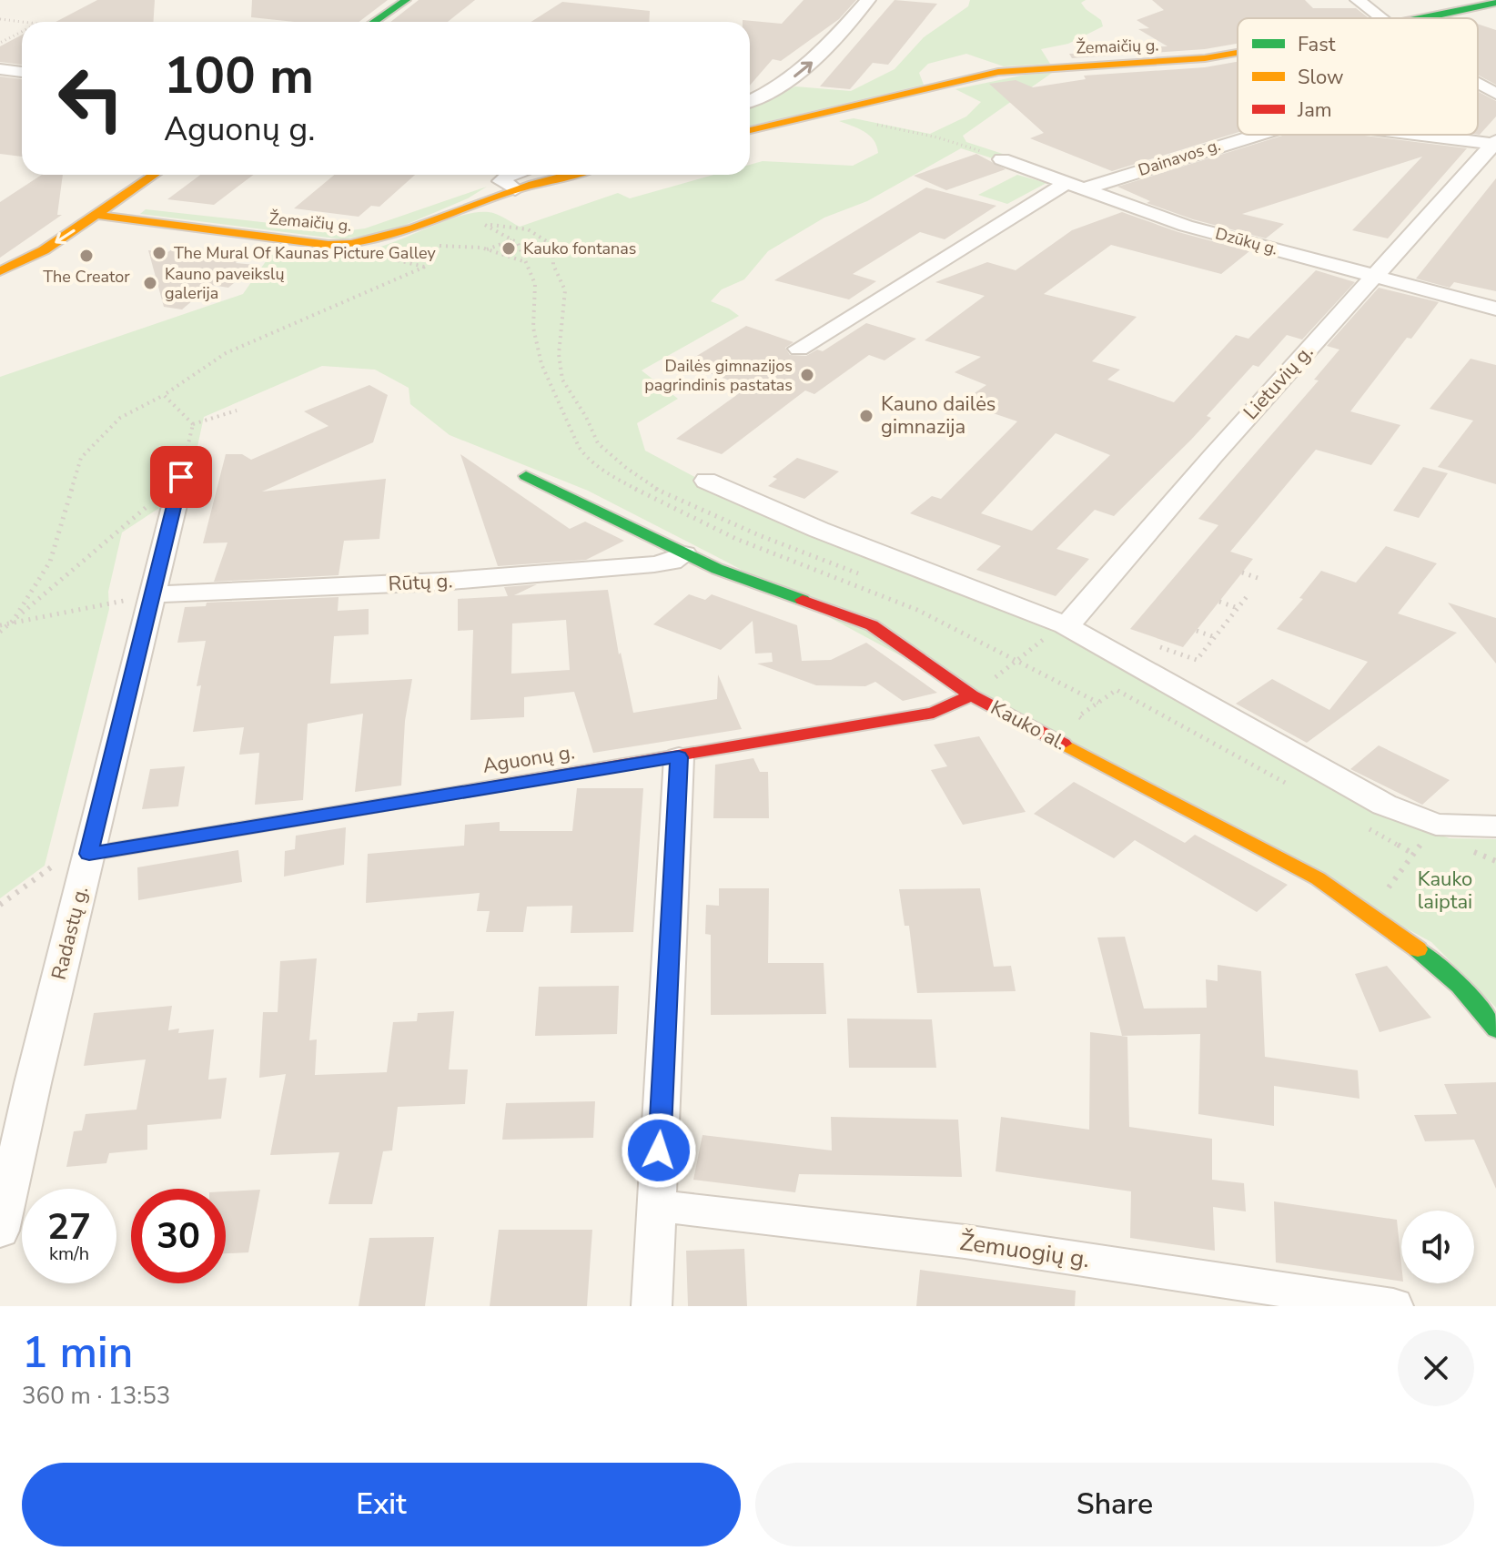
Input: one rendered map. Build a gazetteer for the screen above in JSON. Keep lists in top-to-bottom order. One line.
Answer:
{"streets":{"street":["Žemaičių g.","Dainavos g.","Dzūkų g.","Lietuvių g.","Rūtų g.","Kauko al.","Aguonų g.","Radastų g.","Žemuogių g."]},"crossings":[["Dainavos g.","Dzūkų g."],["Dainavos g.","Lietuvių g."],["Dzūkų g.","Lietuvių g."],["Rūtų g.","Kauko al."],["Rūtų g.","Radastų g."],["Kauko al.","Aguonų g."],["Aguonų g.","Radastų g."]],"parks":["Kauko laiptai"],"places":["Kauko fontanas","The Mural Of Kaunas Picture Galley","The Creator","Kauno paveikslų galerija","Dailės gimnazijos pagrindinis pastatas","Kauno dailės gimnazija"],"legend":["Fast","Slow","Jam"],"page":{"turn":["100 m","Aguonų g."],"speed":"27 km/h","limit":"30","heading":["1 min","360 m · 13:53"],"buttons":["Exit","Share"]}}
